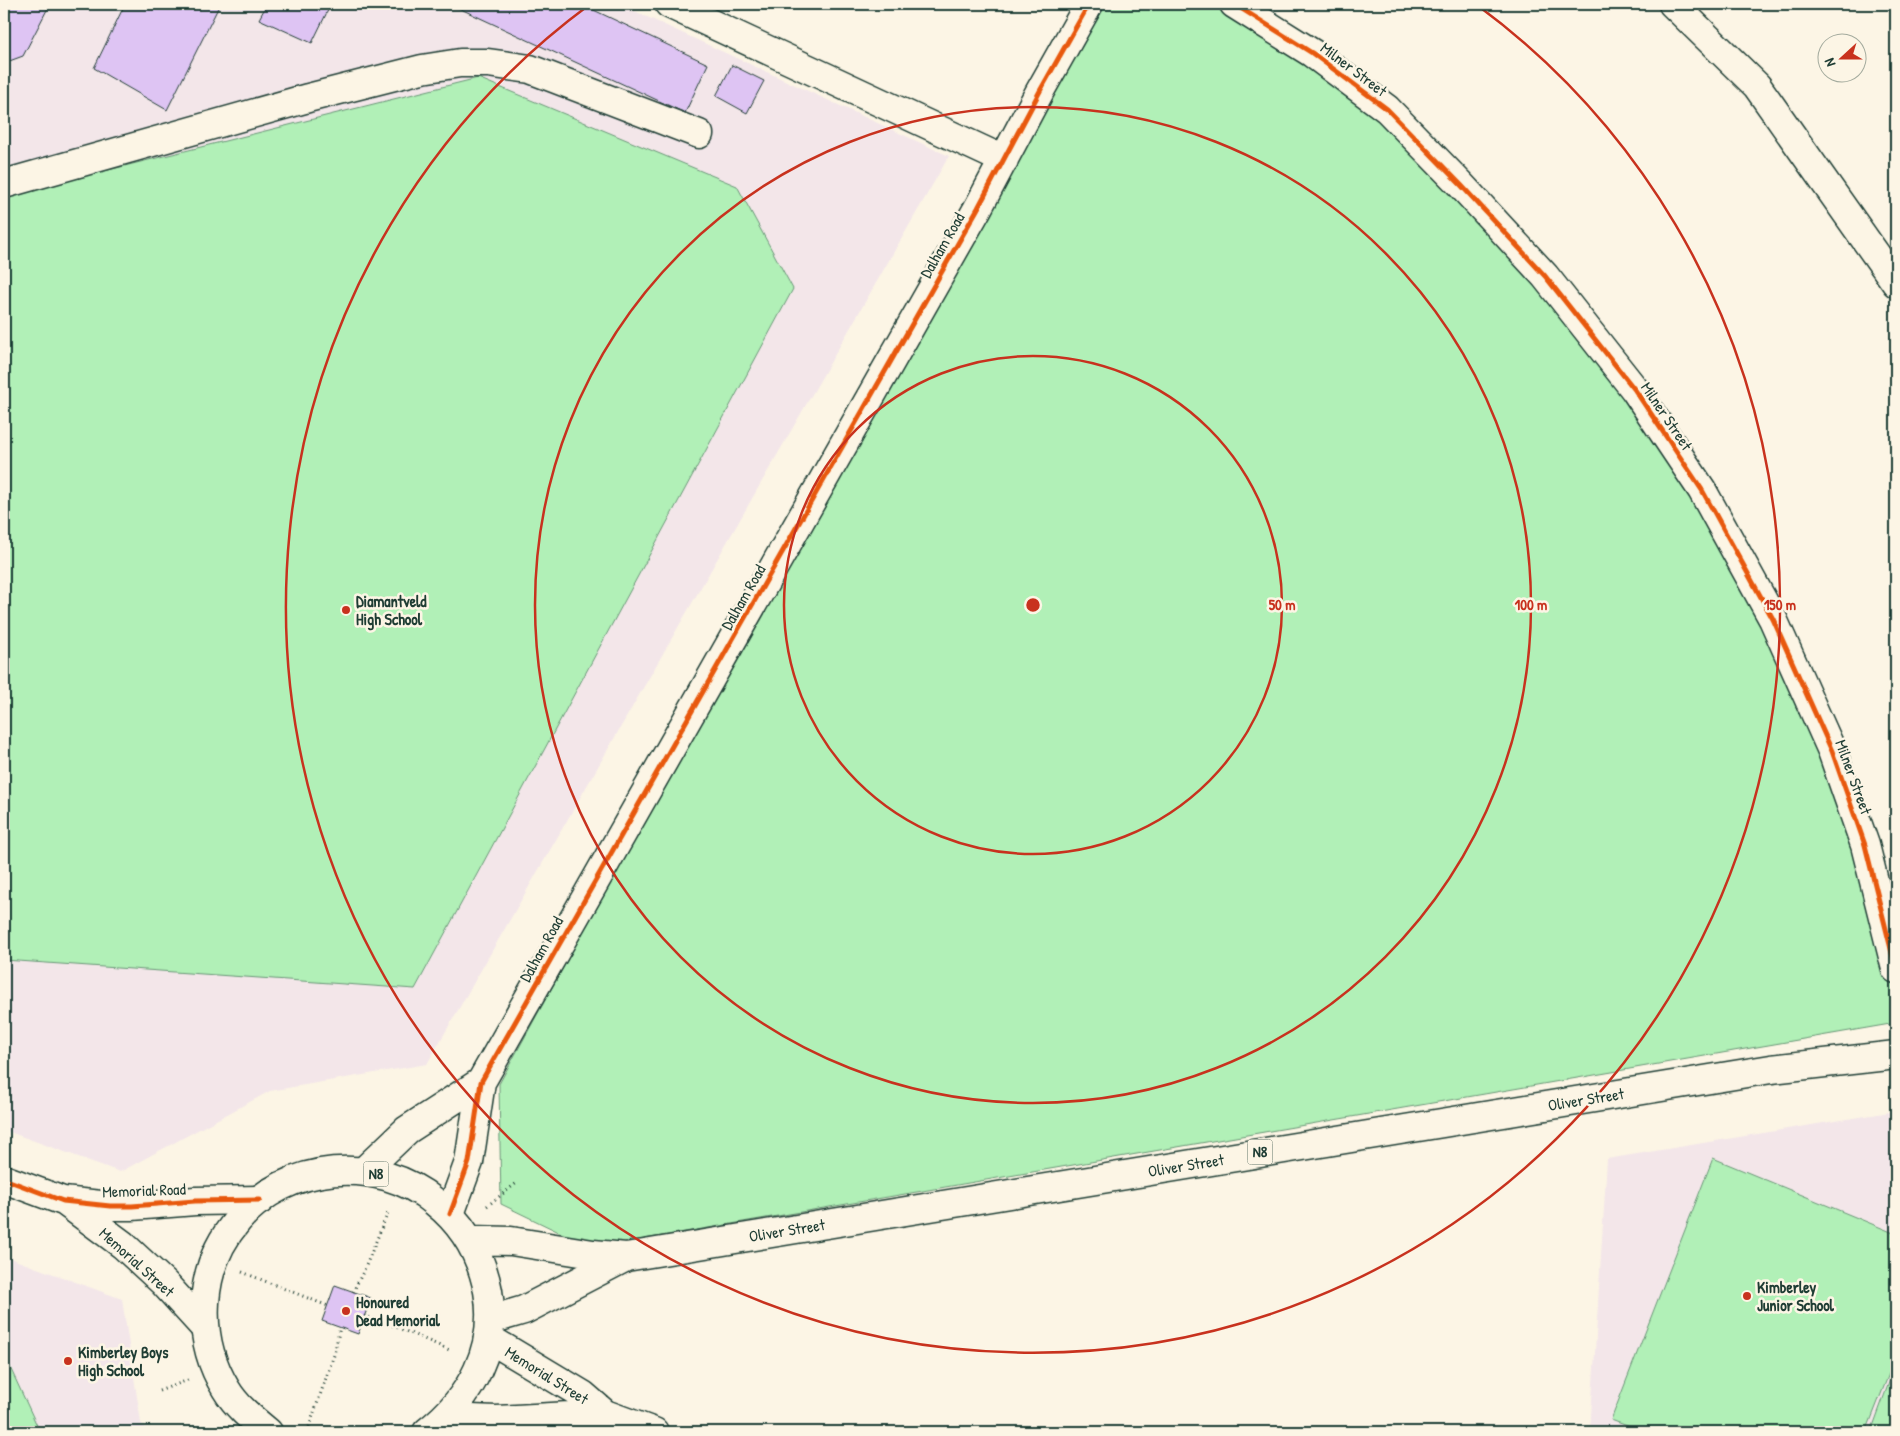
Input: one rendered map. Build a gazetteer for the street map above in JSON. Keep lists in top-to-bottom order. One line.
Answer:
{"streets":{"main road":["Milner Street","Dalham Road","Oliver Street","N8","Memorial Road","Memorial Street"]},"crossings":[["Dalham Road","N8"],["Oliver Street","N8"],["Oliver Street","Memorial Street"],["N8","Memorial Road"],["N8","Memorial Street"],["Memorial Road","Memorial Street"]],"places":["Diamantveld High School","Kimberley Junior School","Honoured Dead Memorial","Kimberley Boys High School"],"north":"left","rings":["50 m","100 m","150 m"]}
